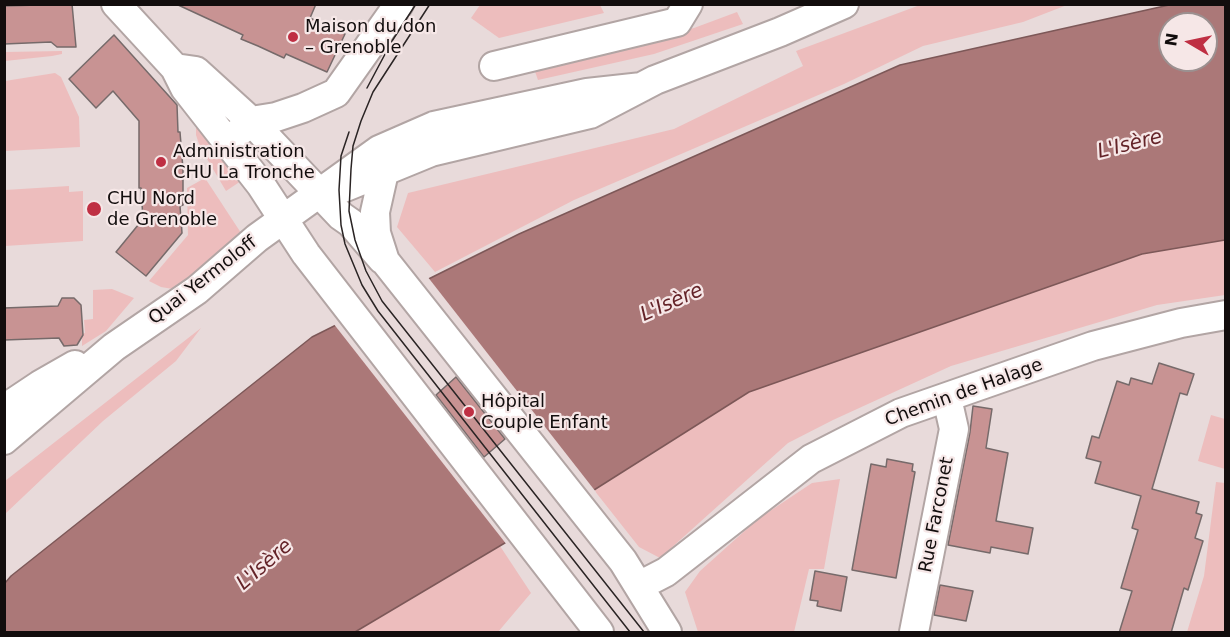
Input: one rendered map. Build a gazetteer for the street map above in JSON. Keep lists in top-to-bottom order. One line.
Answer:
{"streets":{"street":["Quai Yermoloff","Chemin de Halage","Rue Farconet"]},"crossings":[["Chemin de Halage","Rue Farconet"]],"water":["L'Isère"],"places":["Maison du don – Grenoble","Administration CHU La Tronche","CHU Nord de Grenoble","Hôpital Couple Enfant"],"north":"left"}
